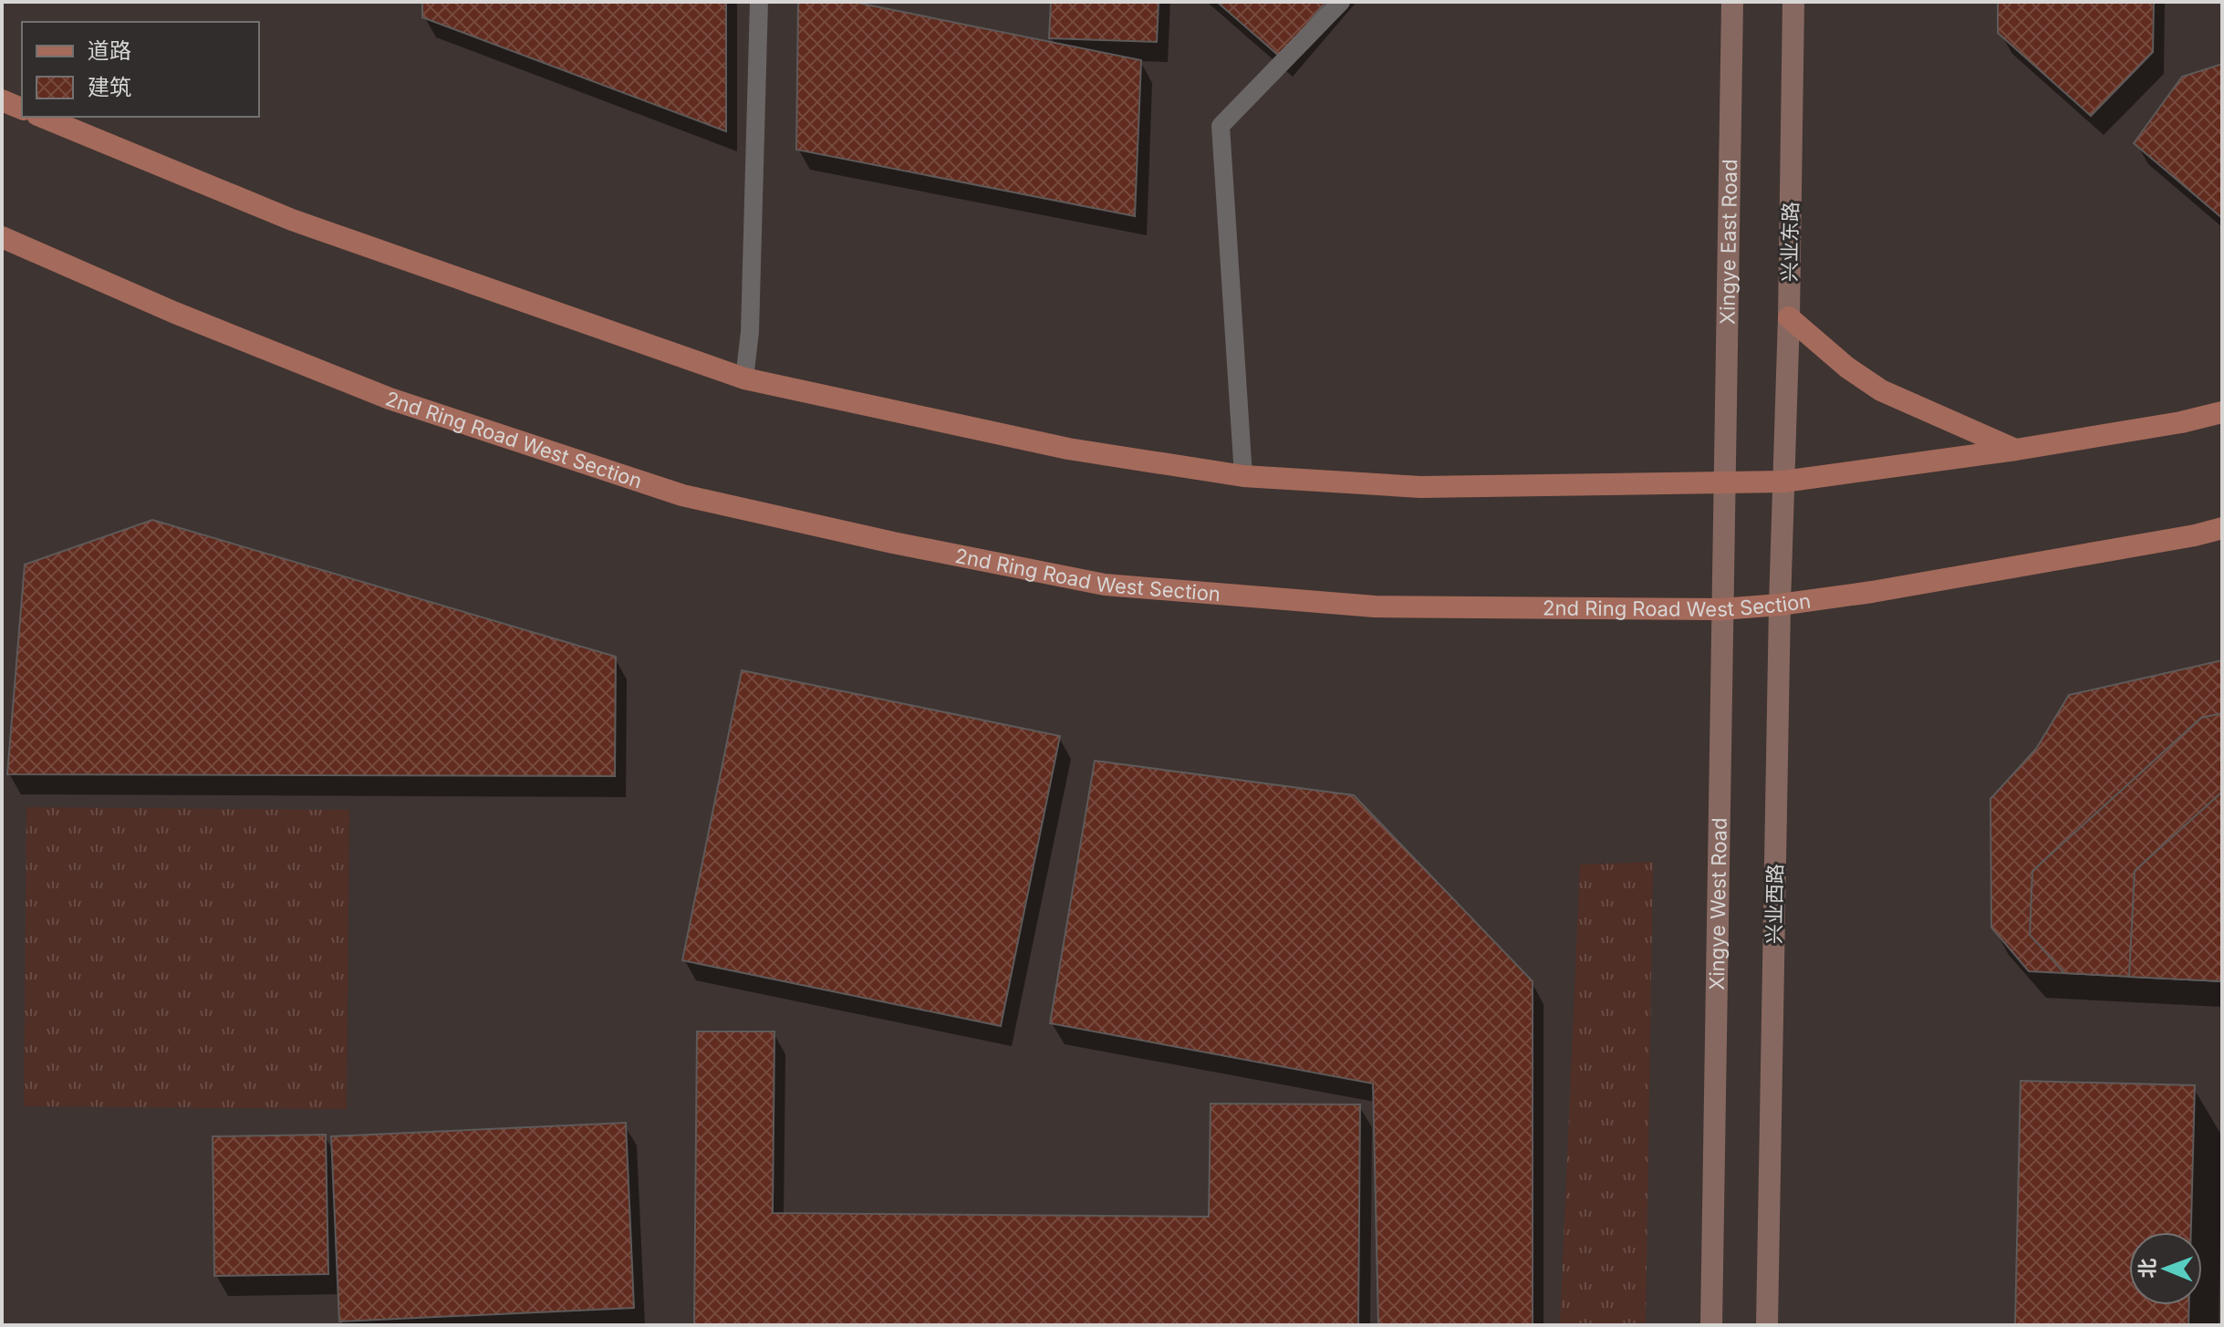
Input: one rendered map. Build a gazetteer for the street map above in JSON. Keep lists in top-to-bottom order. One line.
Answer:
{"streets":{"main road":["2nd Ring Road West Section"],"street":["兴业东路","Xingye East Road","兴业西路","Xingye West Road"]},"crossings":[["兴业东路","兴业西路"],["Xingye East Road","Xingye West Road"],["2nd Ring Road West Section","兴业西路"],["2nd Ring Road West Section","Xingye West Road"]],"legend":["道路","建筑"],"north":"left"}
